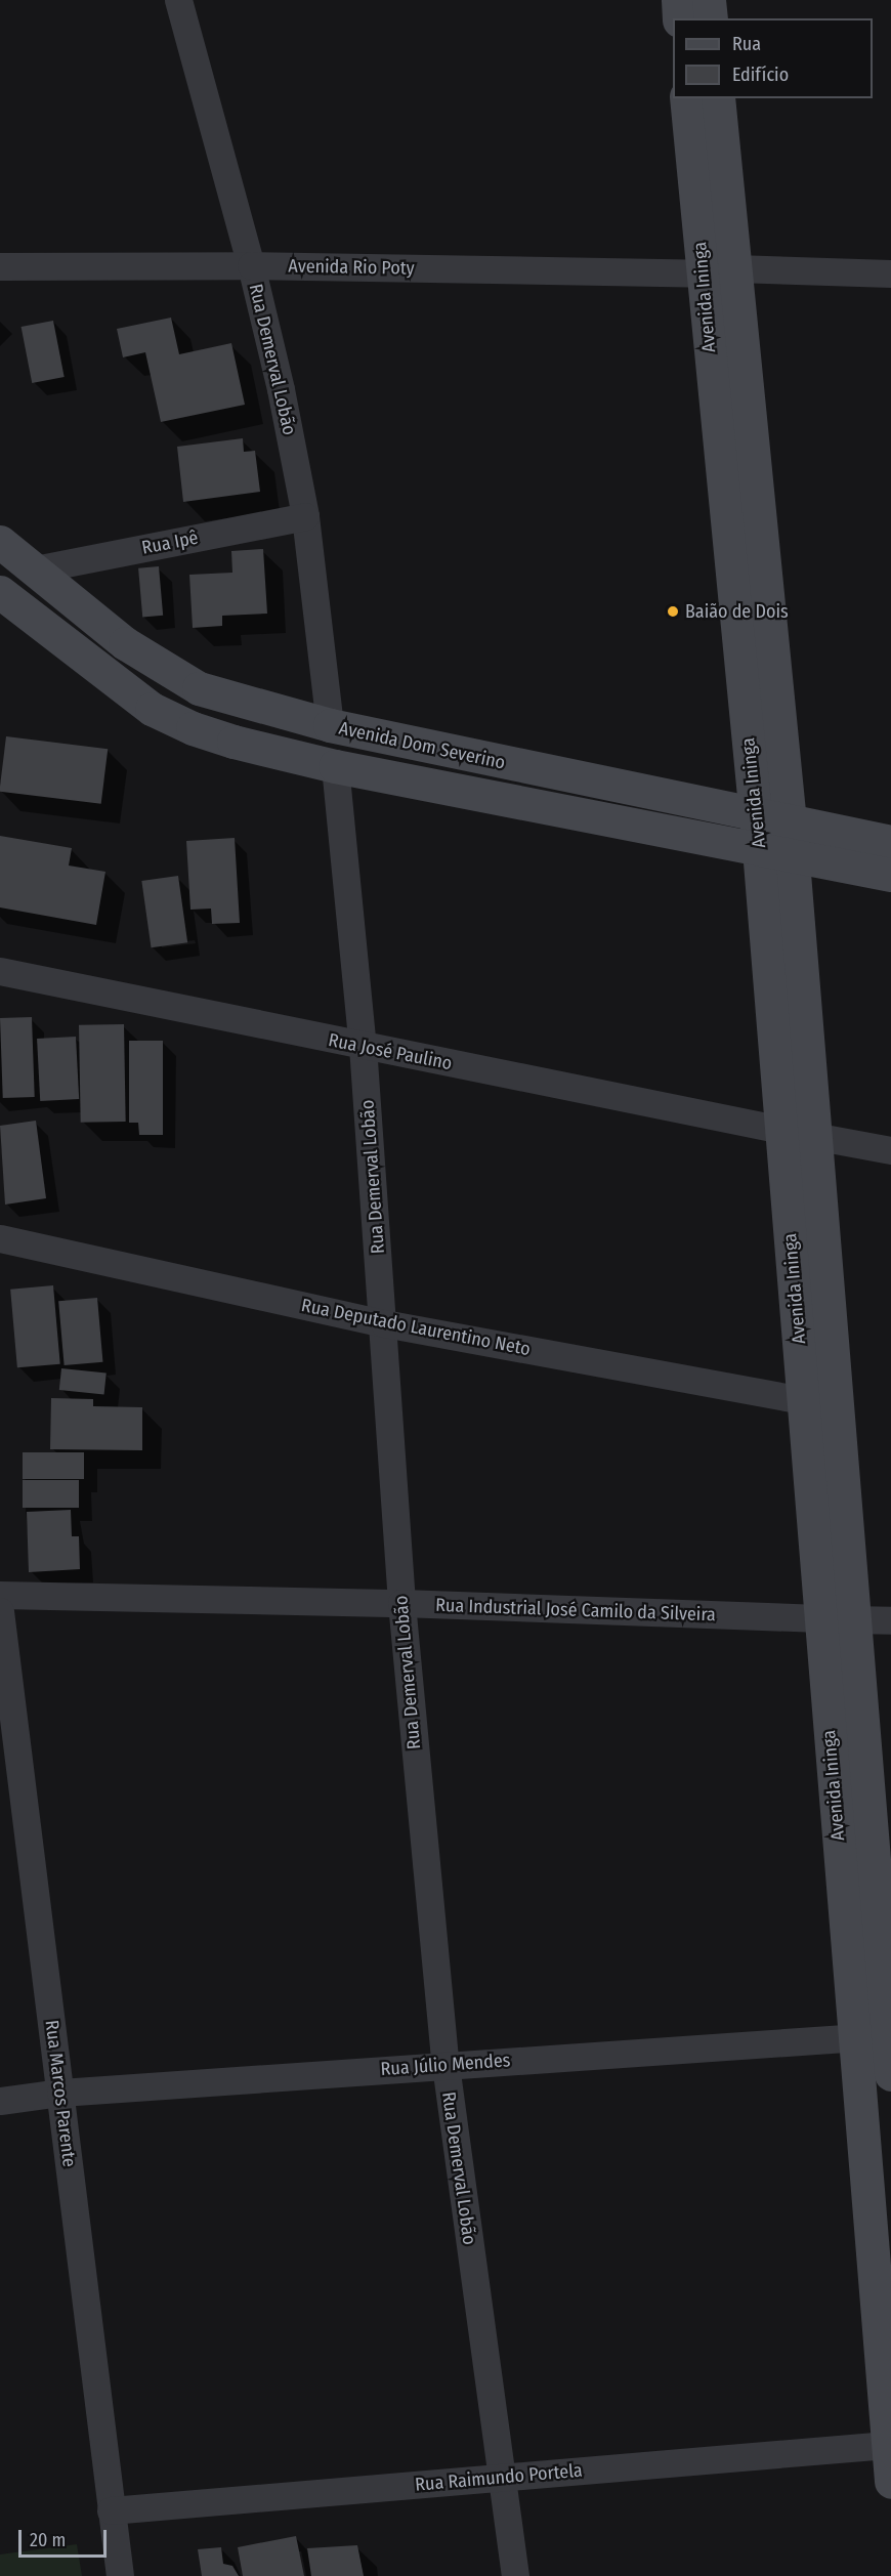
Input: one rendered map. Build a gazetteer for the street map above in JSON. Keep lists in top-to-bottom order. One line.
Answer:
{"streets":{"main road":["Avenida Ininga","Avenida Dom Severino"],"street":["Avenida Rio Poty","Rua Demerval Lobão","Rua Ipê","Rua José Paulino","Rua Deputado Laurentino Neto","Rua Industrial José Camilo da Silveira","Rua Júlio Mendes","Rua Marcos Parente","Rua Raimundo Portela"]},"crossings":[["Avenida Rio Poty","Avenida Ininga"],["Avenida Rio Poty","Rua Demerval Lobão"],["Avenida Ininga","Avenida Dom Severino"],["Avenida Ininga","Rua José Paulino"],["Avenida Ininga","Rua Deputado Laurentino Neto"],["Avenida Ininga","Rua Industrial José Camilo da Silveira"],["Avenida Ininga","Rua Júlio Mendes"],["Avenida Ininga","Rua Raimundo Portela"],["Rua Demerval Lobão","Rua Ipê"],["Rua Demerval Lobão","Avenida Dom Severino"],["Rua Demerval Lobão","Rua José Paulino"],["Rua Demerval Lobão","Rua Deputado Laurentino Neto"],["Rua Demerval Lobão","Rua Industrial José Camilo da Silveira"],["Rua Demerval Lobão","Rua Júlio Mendes"],["Rua Demerval Lobão","Rua Raimundo Portela"],["Rua Ipê","Avenida Dom Severino"],["Rua Júlio Mendes","Rua Marcos Parente"],["Rua Marcos Parente","Rua Raimundo Portela"]],"places":["Baião de Dois"],"legend":["Rua","Edifício"],"scale_bar":"20 m"}
